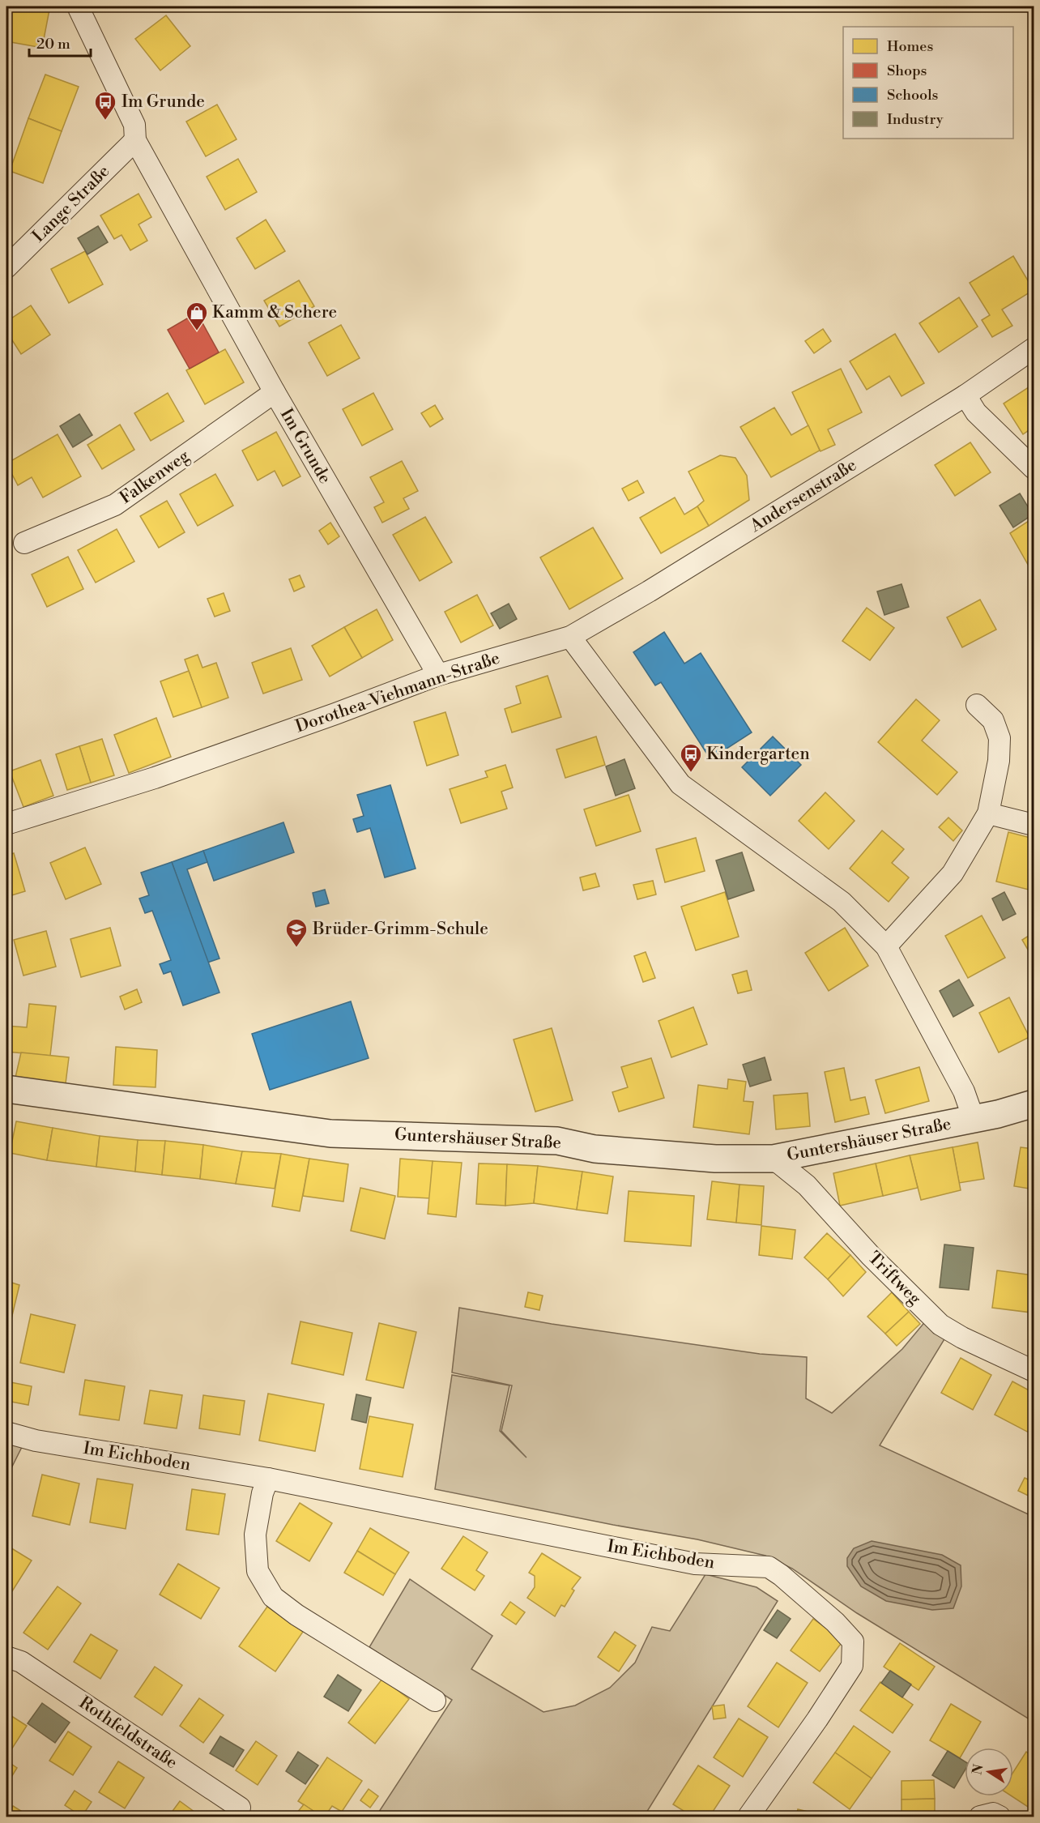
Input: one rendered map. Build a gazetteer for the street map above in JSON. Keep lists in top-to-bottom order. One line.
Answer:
{"streets":{"street":["Lange Straße","Im Grunde","Falkenweg","Andersenstraße","Dorothea-Viehmann-Straße","Guntershäuser Straße","Triftweg","Im Eichboden","Rothfeldstraße"]},"crossings":[["Lange Straße","Im Grunde"],["Im Grunde","Falkenweg"],["Im Grunde","Dorothea-Viehmann-Straße"],["Andersenstraße","Dorothea-Viehmann-Straße"],["Guntershäuser Straße","Triftweg"]],"places":{"bus stop":["Im Grunde","Kindergarten"],"shop":["Kamm & Schere"],"school or university":["Brüder-Grimm-Schule"]},"legend":["Homes","Shops","Schools","Industry"],"scale_bar":"20 m","north":"left"}
